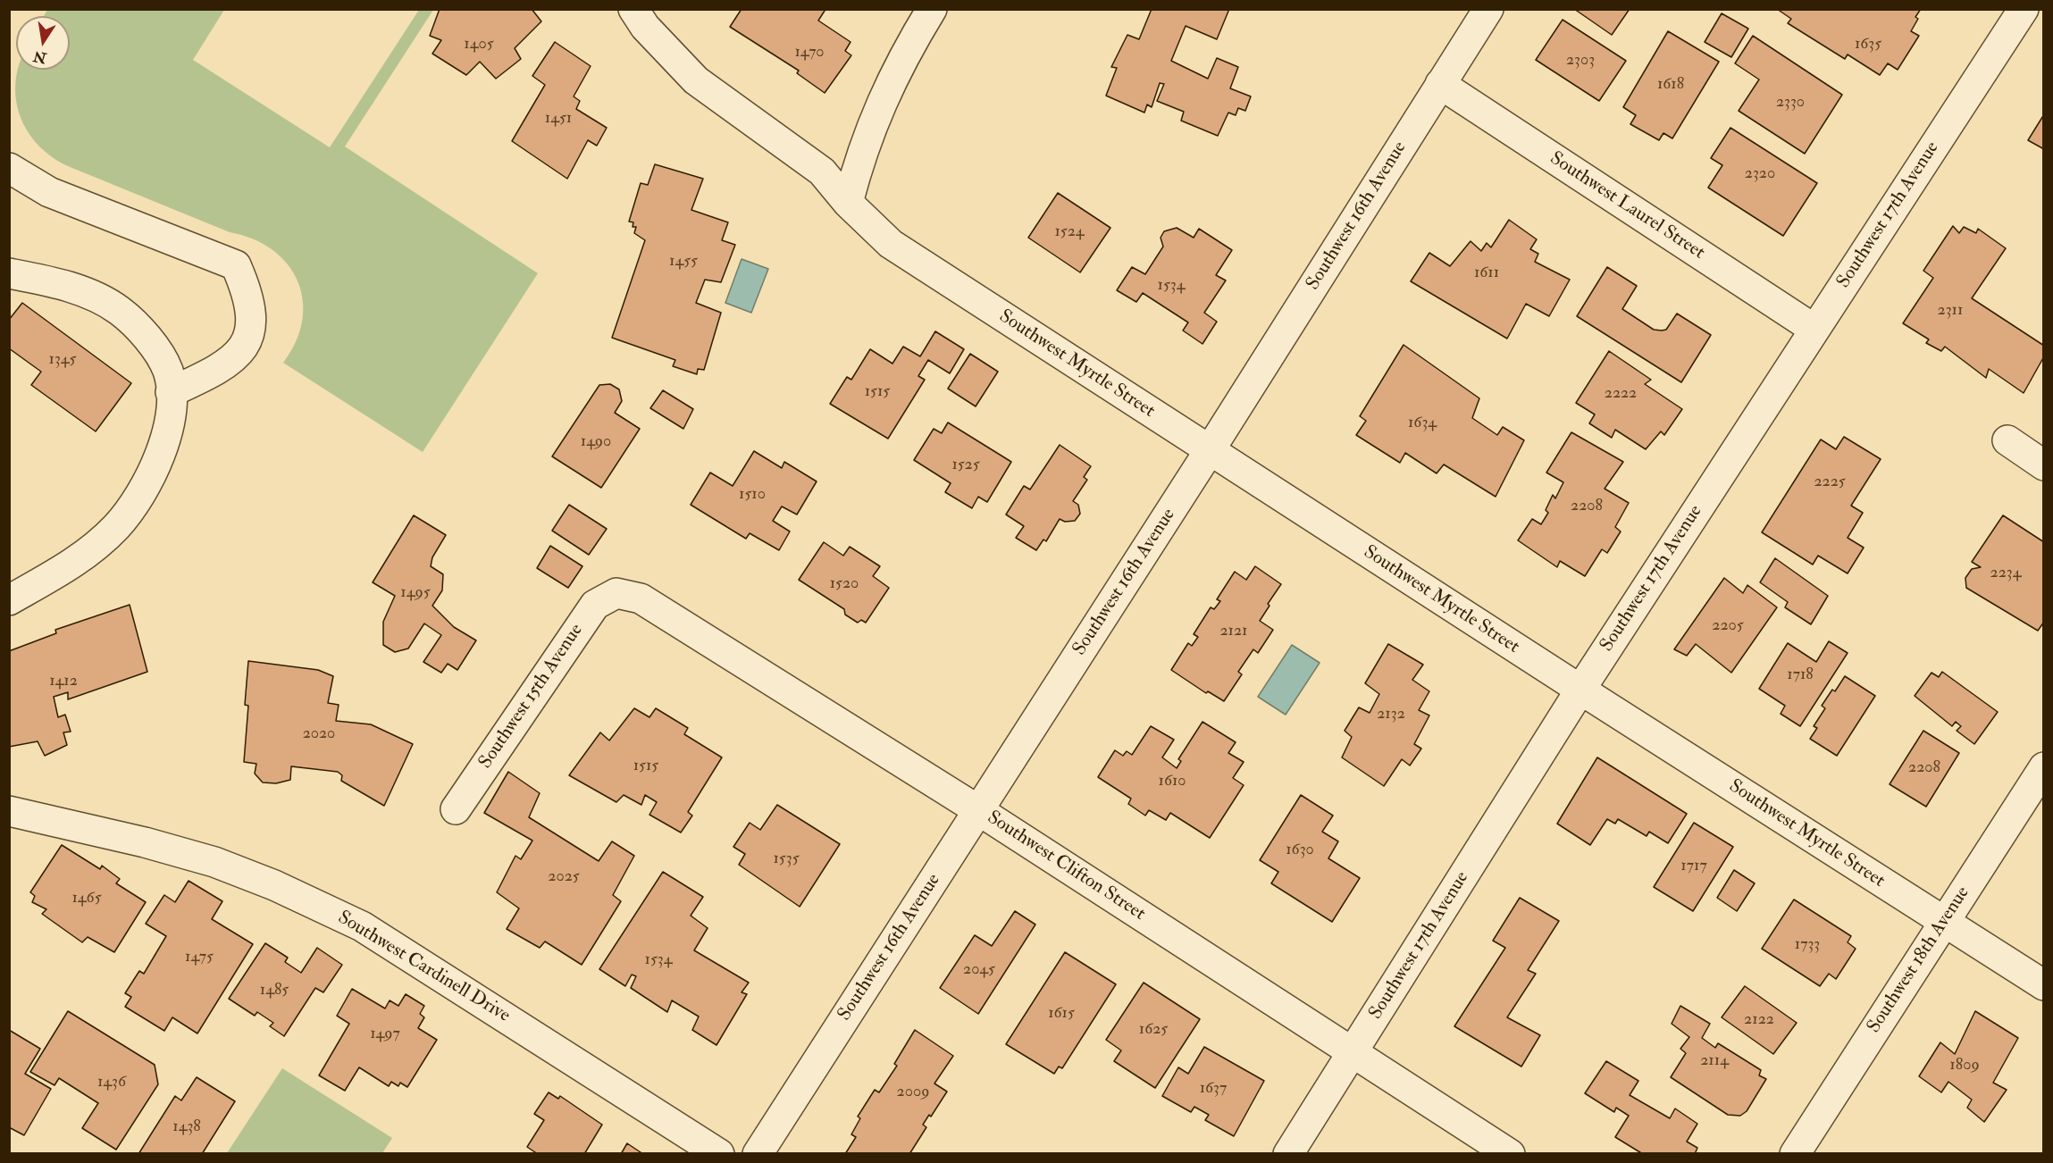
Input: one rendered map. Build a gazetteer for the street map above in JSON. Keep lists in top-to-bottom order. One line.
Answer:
{"streets":{"street":["Southwest Laurel Street","Southwest 17th Avenue","Southwest 16th Avenue","Southwest Myrtle Street","Southwest 15th Avenue","Southwest Clifton Street","Southwest 18th Avenue","Southwest Cardinell Drive"]},"crossings":[["Southwest Laurel Street","Southwest 17th Avenue"],["Southwest Laurel Street","Southwest 16th Avenue"],["Southwest 17th Avenue","Southwest Myrtle Street"],["Southwest 17th Avenue","Southwest Clifton Street"],["Southwest 16th Avenue","Southwest Myrtle Street"],["Southwest 16th Avenue","Southwest Clifton Street"],["Southwest Myrtle Street","Southwest 18th Avenue"],["Southwest 15th Avenue","Southwest Clifton Street"]],"house_numbers":["1405","1635","1470","2303","1618","2330","1451","2320","1524","1455","1611","1534","2311","1345","1515","2222","1634","1490","1525","2225","1510","2208","2234","1520","1495","2205","2121","1718","1412","2132","2020","1515","2208","1610","1630","1535","1717","2025","1465","1733","1475","1534","2045","1485","1615","2122","1625","1497","2114","1809","1436","1637","2009","1438"],"north":"bottom"}
